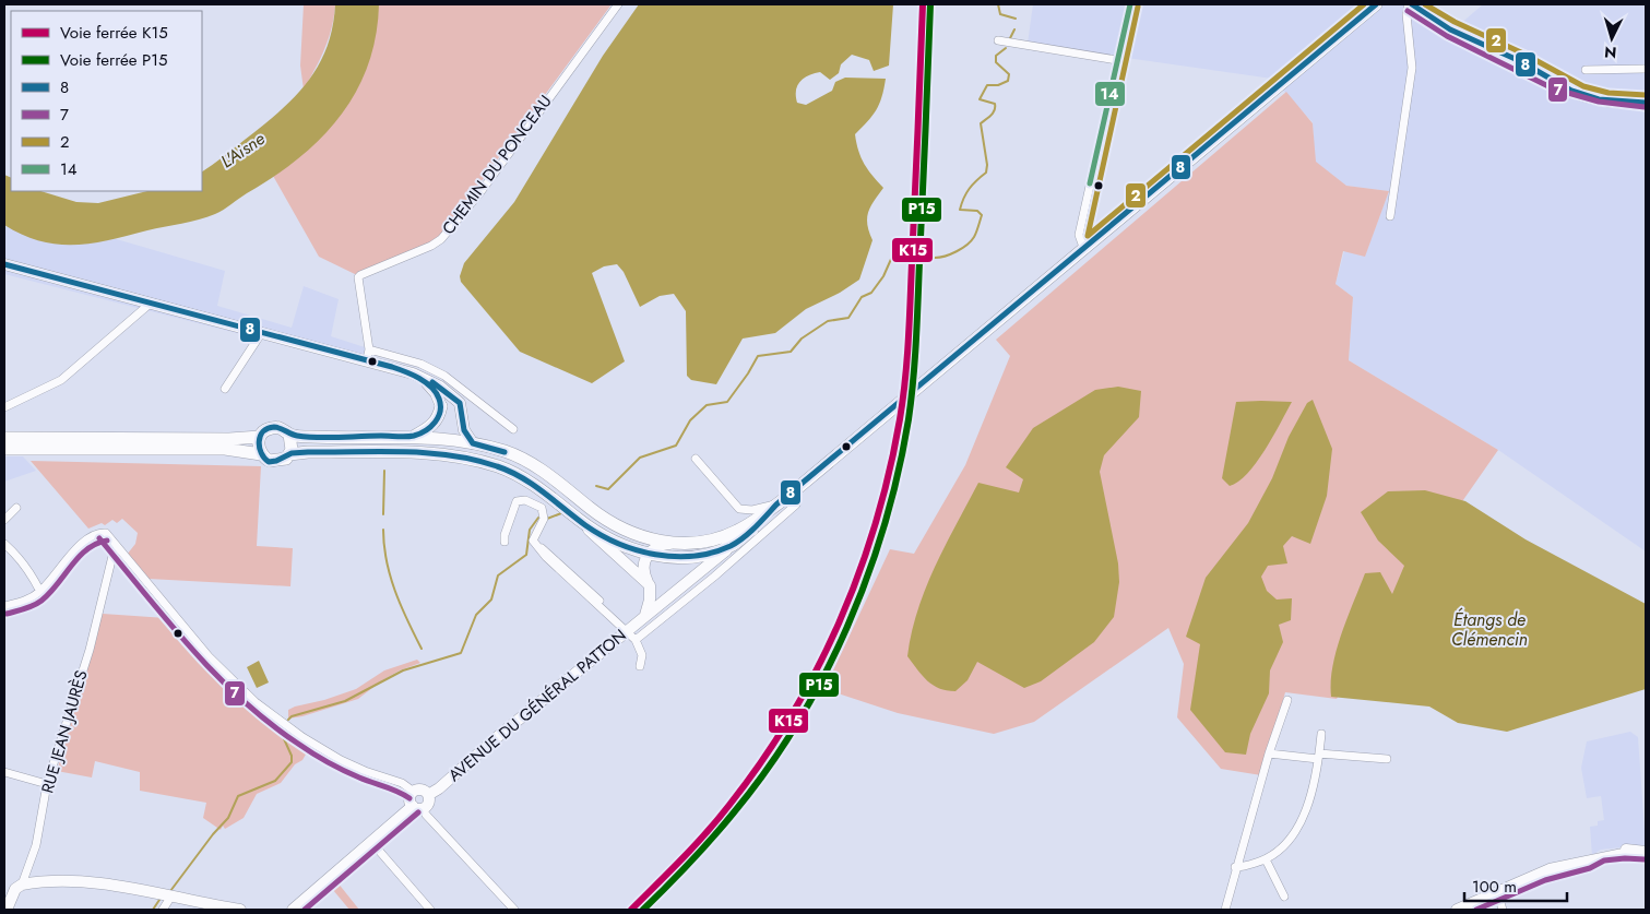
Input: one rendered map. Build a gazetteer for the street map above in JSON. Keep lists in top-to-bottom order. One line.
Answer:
{"streets":{"main road":["AVENUE DU GÉNÉRAL PATTON","RUE JEAN JAURÈS"],"street":["CHEMIN DU PONCEAU"]},"water":["L'Aisne","Étangs de Clémencin"],"lines":["rail line K15","rail line P15","transit line 8","transit line 2","transit line 14","transit line 7"],"legend":["Voie ferrée K15","Voie ferrée P15","8","7","2","14"],"scale_bar":"100 m","north":"bottom"}
